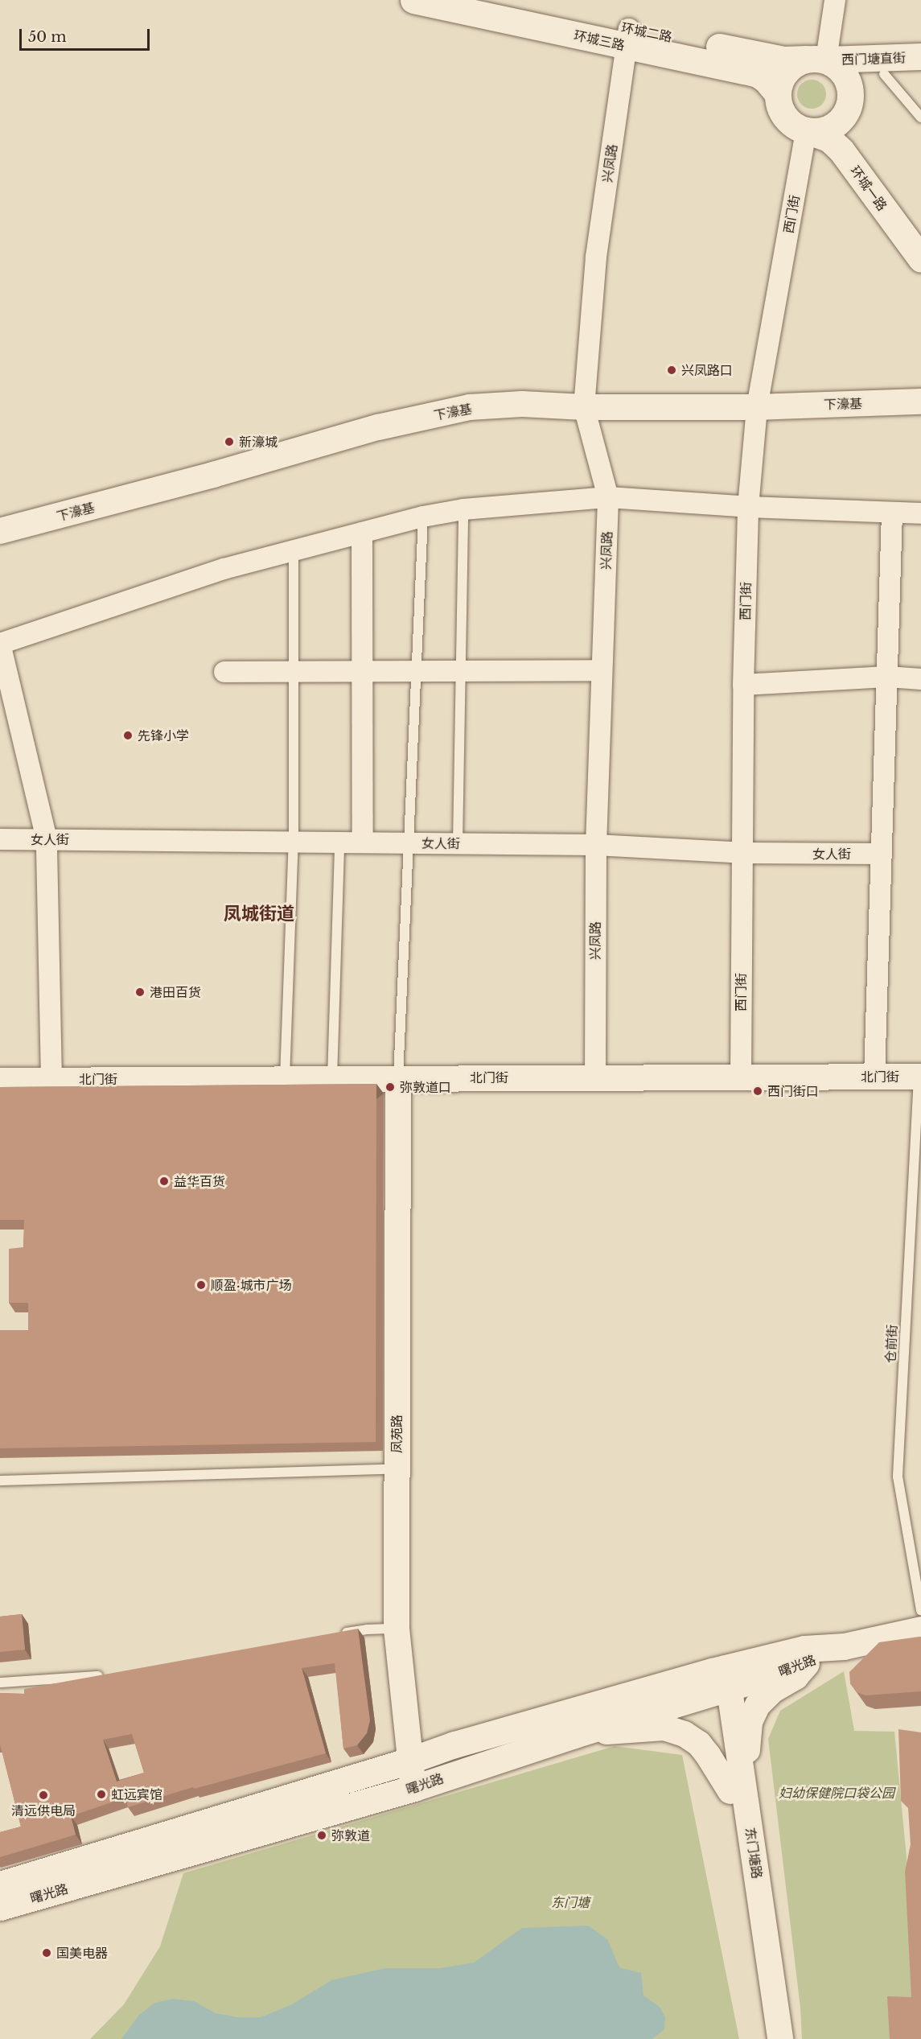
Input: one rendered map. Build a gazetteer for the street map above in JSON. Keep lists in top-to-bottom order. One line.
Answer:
{"streets":{"main road":["环城二路","环城三路","西门塘直街","环城一路","曙光路"],"street":["兴凤路","西门街","下濠基","女人街","北门街","凤苑路","东门塘路"],"lane":["仓前街"]},"crossings":[["环城二路","环城三路"],["环城二路","西门塘直街"],["环城二路","兴凤路"],["环城二路","环城一路"],["环城二路","西门街"],["环城三路","西门塘直街"],["环城三路","兴凤路"],["环城三路","环城一路"],["环城三路","西门街"],["西门塘直街","环城一路"],["西门塘直街","西门街"],["兴凤路","下濠基"],["兴凤路","女人街"],["兴凤路","北门街"],["环城一路","西门街"],["西门街","下濠基"],["西门街","女人街"],["西门街","北门街"],["北门街","仓前街"],["北门街","凤苑路"],["凤苑路","曙光路"],["曙光路","东门塘路"]],"districts":["凤城街道"],"parks":["妇幼保健院口袋公园","东门塘"],"places":["兴凤路口","新濠城","先锋小学","港田百货","弥敦道口","西门街口","益华百货","顺盈·城市广场","虹远宾馆","清远供电局","弥敦道","国美电器"],"scale_bar":"50 m"}
